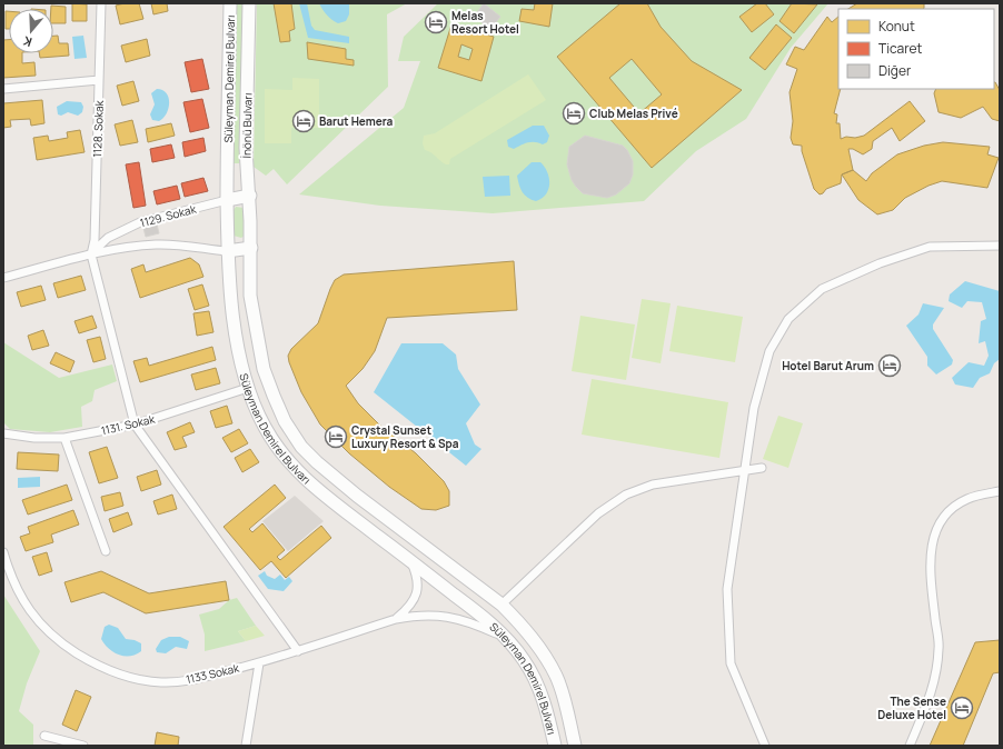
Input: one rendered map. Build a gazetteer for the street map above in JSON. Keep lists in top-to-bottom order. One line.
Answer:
{"streets":{"main road":["Süleyman Demirel Bulvarı","İnönü Bulvarı"],"street":["1128. Sokak","1129. Sokak","1131. Sokak","1133 Sokak"]},"crossings":[["Süleyman Demirel Bulvarı","İnönü Bulvarı"],["Süleyman Demirel Bulvarı","1129. Sokak"],["Süleyman Demirel Bulvarı","1131. Sokak"],["Süleyman Demirel Bulvarı","1133 Sokak"],["1128. Sokak","1129. Sokak"]],"places":{"hotel":["Melas Resort Hotel","Club Melas Privé","Barut Hemera","Hotel Barut Arum","Crystal Sunset Luxury Resort & Spa","The Sense Deluxe Hotel"]},"legend":["Konut","Ticaret","Diğer"],"north":"bottom"}
